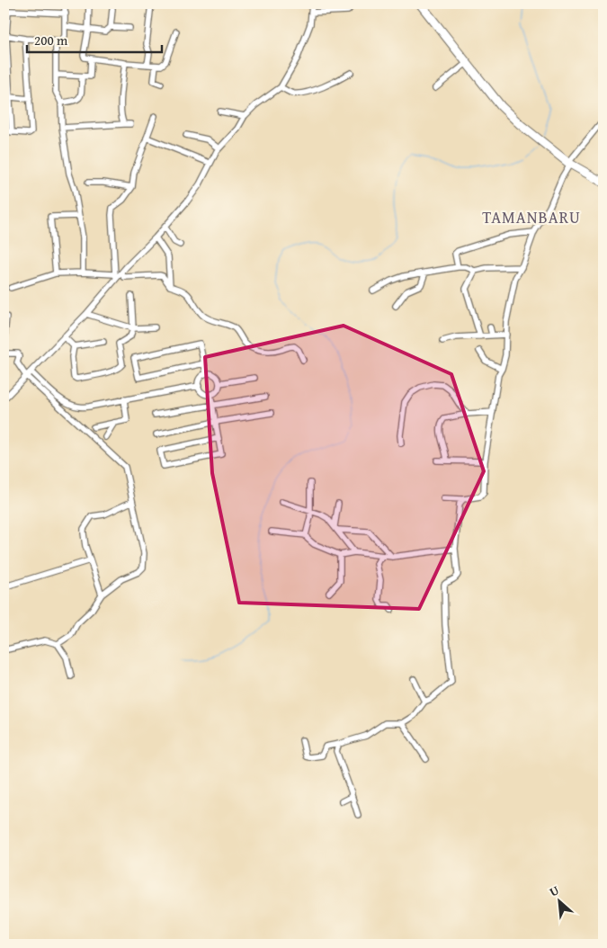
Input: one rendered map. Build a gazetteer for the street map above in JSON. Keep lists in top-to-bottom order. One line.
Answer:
{"districts":["TAMANBARU"],"scale_bar":"200 m","north":"top left"}
